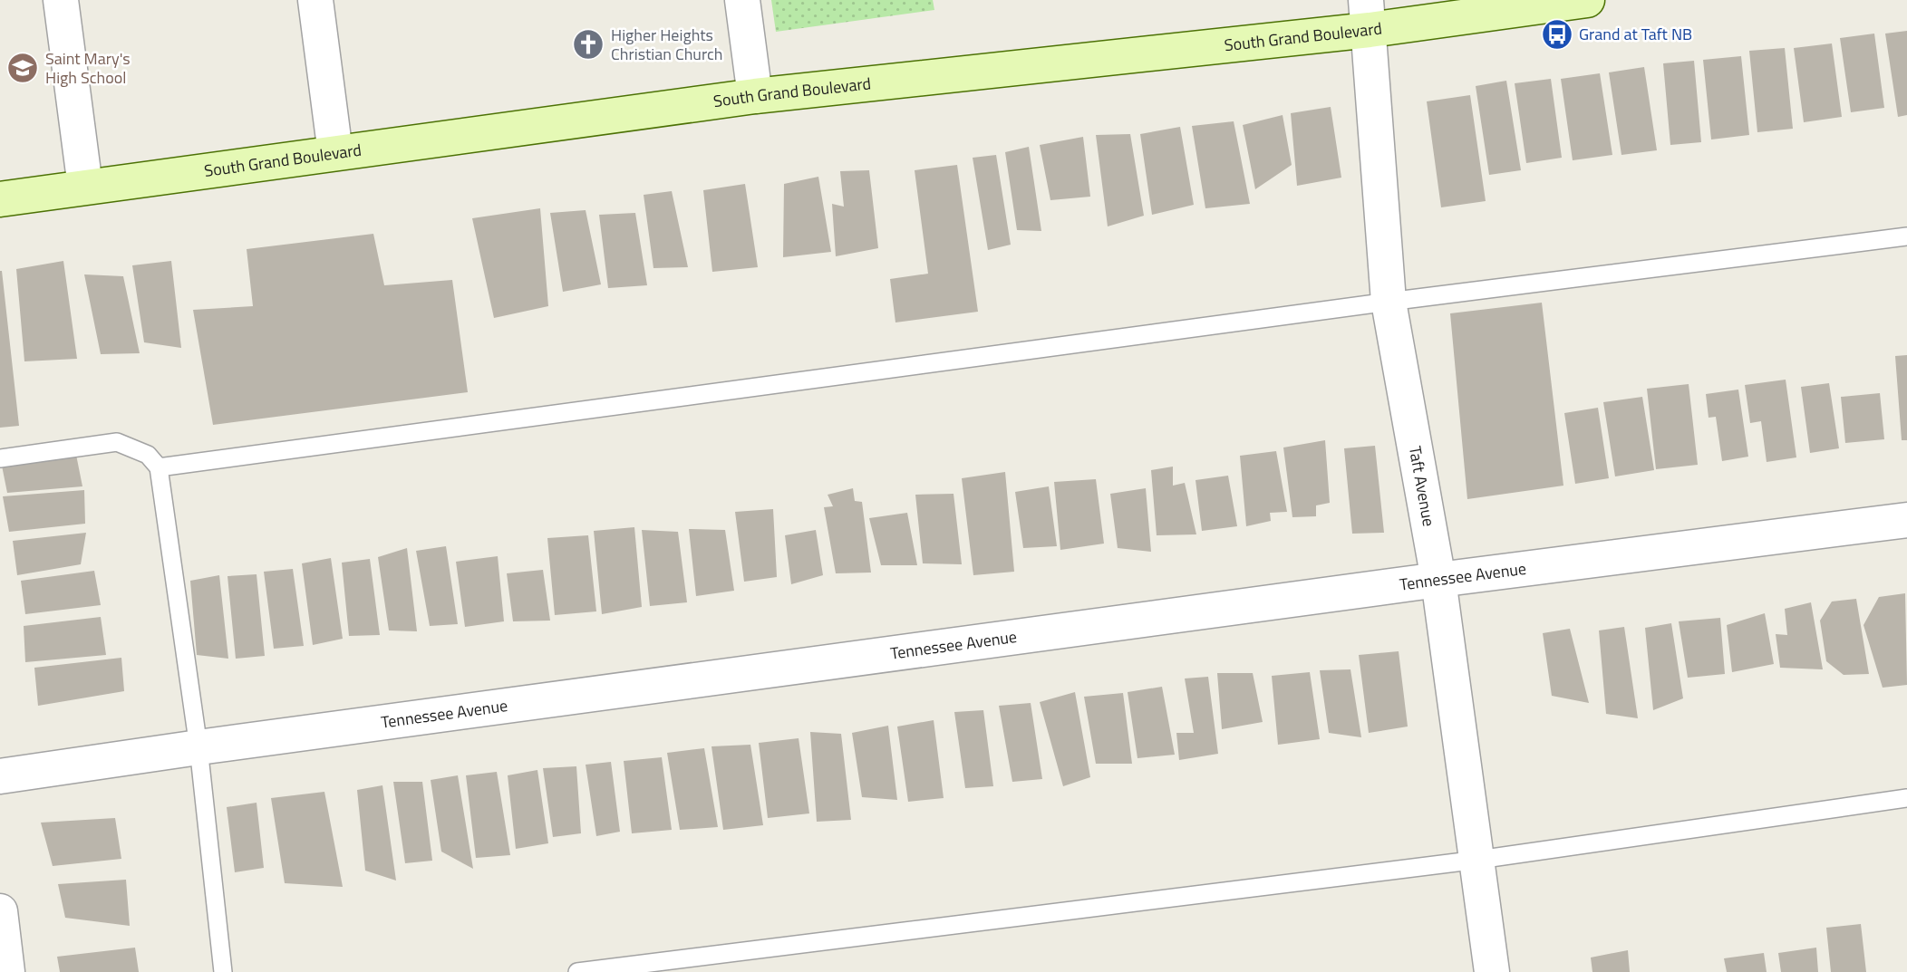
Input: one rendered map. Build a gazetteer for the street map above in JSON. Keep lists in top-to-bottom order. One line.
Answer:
{"streets":{"main road":["South Grand Boulevard"],"street":["Taft Avenue","Tennessee Avenue"]},"crossings":[["South Grand Boulevard","Taft Avenue"],["Taft Avenue","Tennessee Avenue"]],"places":{"bus stop":["Grand at Taft NB"],"church":["Higher Heights Christian Church"],"school or university":["Saint Mary's High School"]}}
